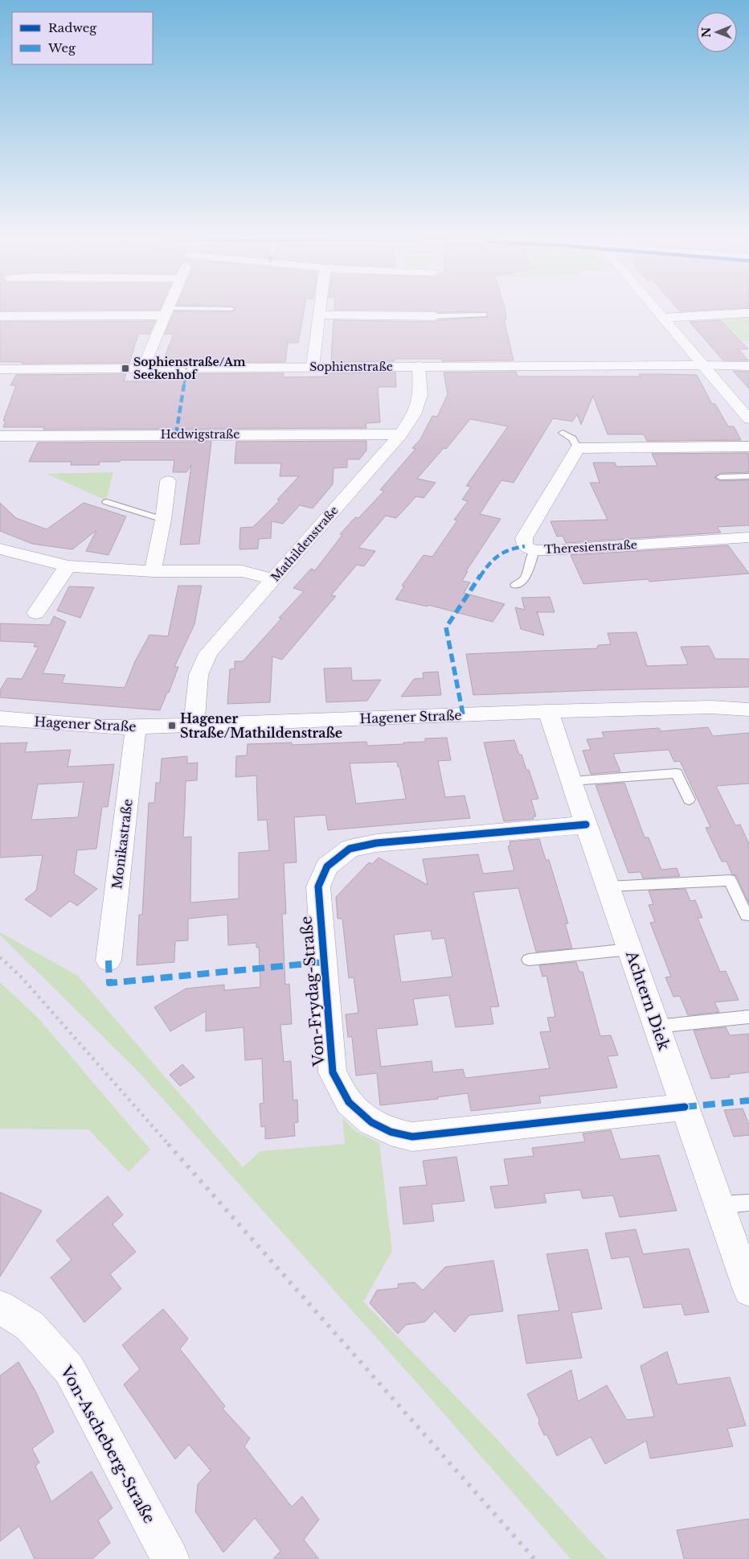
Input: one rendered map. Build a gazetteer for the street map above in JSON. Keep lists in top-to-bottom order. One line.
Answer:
{"streets":{"street":["Sophienstraße","Hedwigstraße","Mathildenstraße","Theresienstraße","Hagener Straße","Monikastraße","Von-Frydag-Straße","Achtern Diek","Von-Ascheberg-Straße"]},"crossings":[["Sophienstraße","Mathildenstraße"],["Hedwigstraße","Mathildenstraße"],["Mathildenstraße","Hagener Straße"],["Hagener Straße","Monikastraße"],["Hagener Straße","Achtern Diek"],["Von-Frydag-Straße","Achtern Diek"]],"places":{"transit":["Sophienstraße/Am Seekenhof","Hagener Straße/Mathildenstraße"]},"legend":["Radweg","Weg"],"north":"left"}
